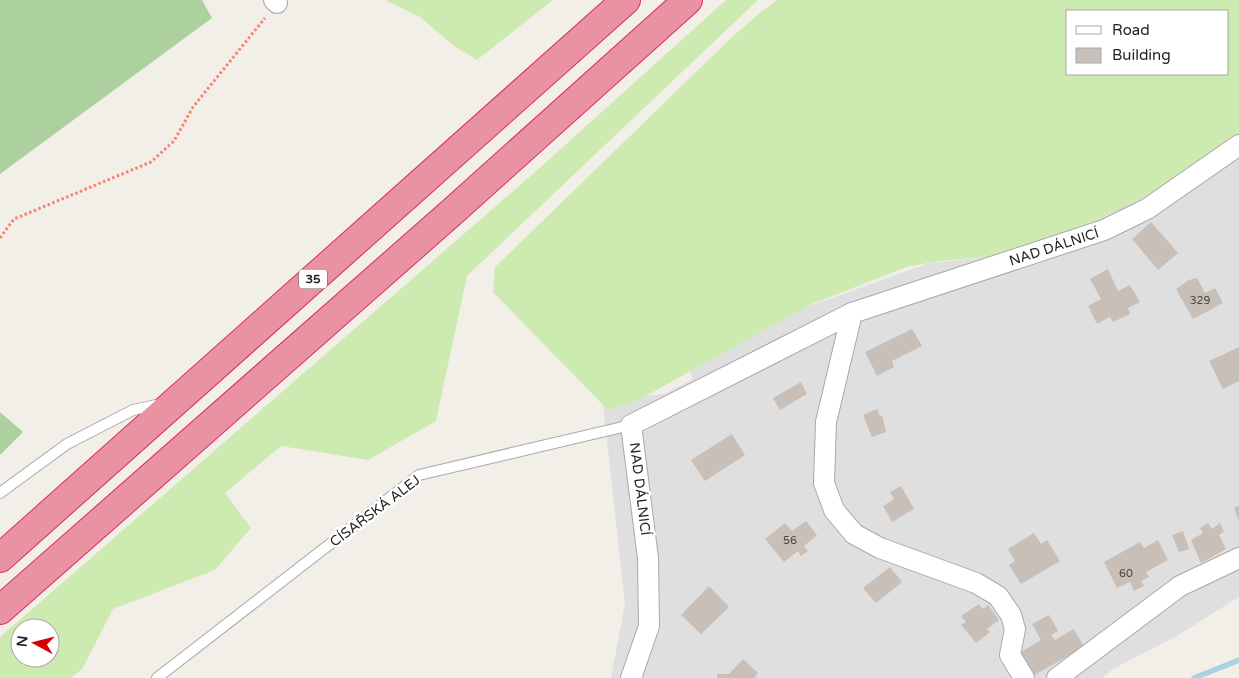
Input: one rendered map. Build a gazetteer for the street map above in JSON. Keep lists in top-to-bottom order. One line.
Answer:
{"streets":{"highway":["35"],"street":["NAD DÁLNICÍ"],"lane":["CÍSAŘSKÁ ALEJ"]},"crossings":[["NAD DÁLNICÍ","CÍSAŘSKÁ ALEJ"]],"house_numbers":["329","56","60"],"legend":["Road","Building"],"north":"left"}
